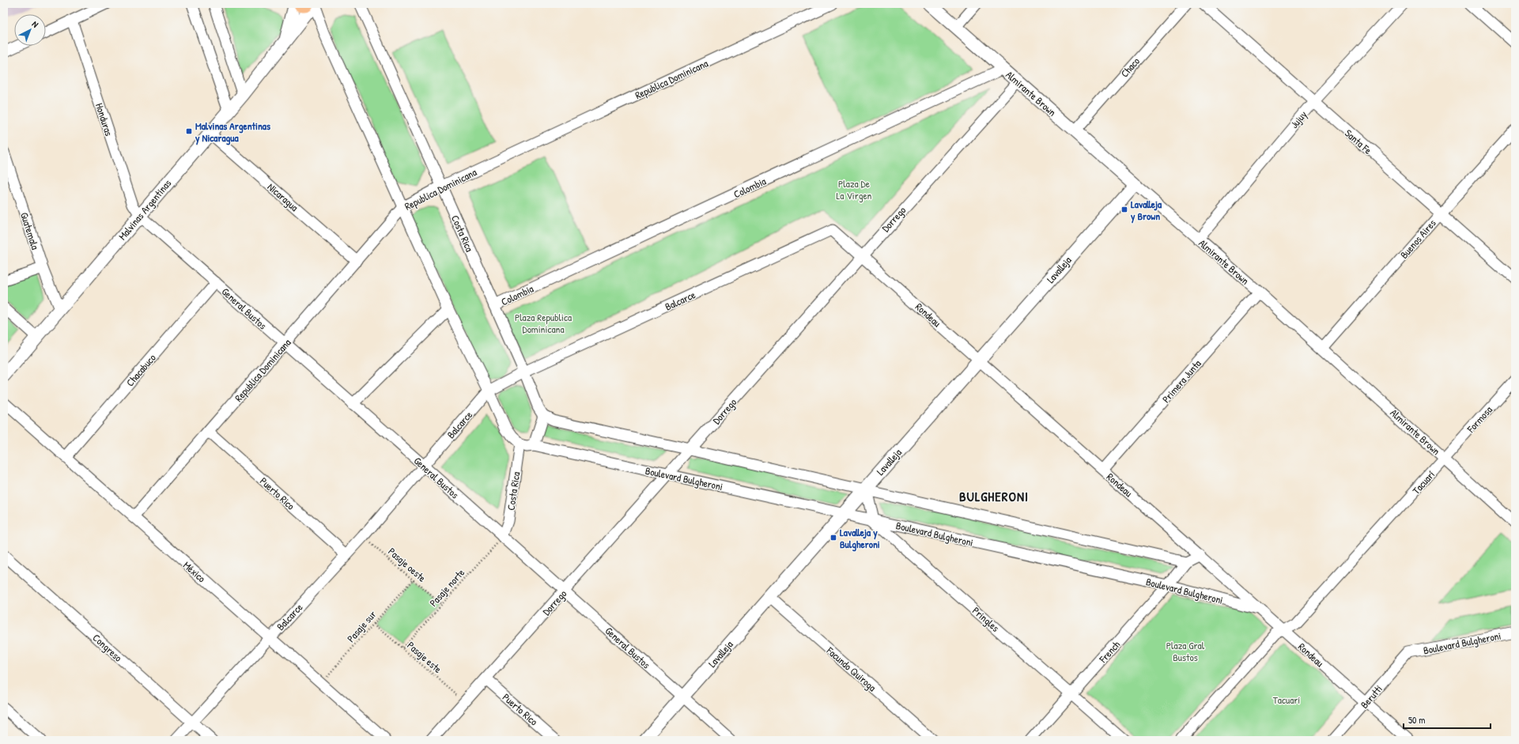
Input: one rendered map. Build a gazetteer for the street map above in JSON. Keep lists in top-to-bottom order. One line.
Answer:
{"streets":{"street":["Chaco","Republica Dominicana","Almirante Brown","Honduras","Jujuy","Santa Fe","Colombia","Nicaragua","Malvinas Argentinas","Dorrego","Guatemala","Costa Rica","Buenos Aires","Lavalleja","Balcarce","General Bustos","Rondeau","Chacabuco","Primera Junta","Formosa","Boulevard Bulgheroni","Tacuarí","Puerto Rico","México","Pringles","Congreso","French","Facundo Quiroga","Berutti"],"path":["Pasaje oeste","Pasaje norte","Pasaje sur","Pasaje este"]},"crossings":[["Chaco","Almirante Brown"],["Republica Dominicana","Nicaragua"],["Republica Dominicana","Costa Rica"],["Republica Dominicana","General Bustos"],["Republica Dominicana","Puerto Rico"],["Republica Dominicana","México"],["Almirante Brown","Jujuy"],["Almirante Brown","Colombia"],["Almirante Brown","Dorrego"],["Almirante Brown","Buenos Aires"],["Almirante Brown","Lavalleja"],["Almirante Brown","Primera Junta"],["Almirante Brown","Formosa"],["Almirante Brown","Tacuarí"],["Honduras","Malvinas Argentinas"],["Honduras","General Bustos"],["Jujuy","Santa Fe"],["Santa Fe","Buenos Aires"],["Colombia","Costa Rica"],["Nicaragua","Malvinas Argentinas"],["Malvinas Argentinas","Guatemala"],["Malvinas Argentinas","General Bustos"],["Dorrego","General Bustos"],["Dorrego","Rondeau"],["Dorrego","Boulevard Bulgheroni"],["Dorrego","Puerto Rico"],["Dorrego","Pasaje este"],["Costa Rica","Balcarce"],["Costa Rica","General Bustos"],["Costa Rica","Pasaje norte"],["Lavalleja","General Bustos"],["Lavalleja","Rondeau"],["Lavalleja","Boulevard Bulgheroni"],["Lavalleja","Facundo Quiroga"],["Balcarce","General Bustos"],["Balcarce","Rondeau"],["Balcarce","Puerto Rico"],["Balcarce","Pasaje oeste"],["Balcarce","México"],["Balcarce","Congreso"],["General Bustos","Chacabuco"],["General Bustos","Pasaje norte"],["Rondeau","Primera Junta"],["Rondeau","Boulevard Bulgheroni"],["Rondeau","Tacuarí"],["Rondeau","Berutti"],["Chacabuco","México"],["Formosa","Tacuarí"],["Boulevard Bulgheroni","Pringles"],["Boulevard Bulgheroni","French"],["Boulevard Bulgheroni","Berutti"],["Pasaje oeste","Pasaje norte"],["Pasaje oeste","Pasaje sur"],["México","Pasaje sur"],["Pasaje norte","Pasaje este"],["Pringles","French"],["Pasaje sur","Pasaje este"]],"districts":["BULGHERONI"],"parks":["Plaza De La Virgen","Plaza Republica Dominicana","Plaza Gral Bustos","Tacuarí"],"places":{"transit":["Malvinas Argentinas y Nicaragua","Lavalleja y Brown","Lavalleja y Bulgheroni"]},"scale_bar":"50 m","north":"top right"}
